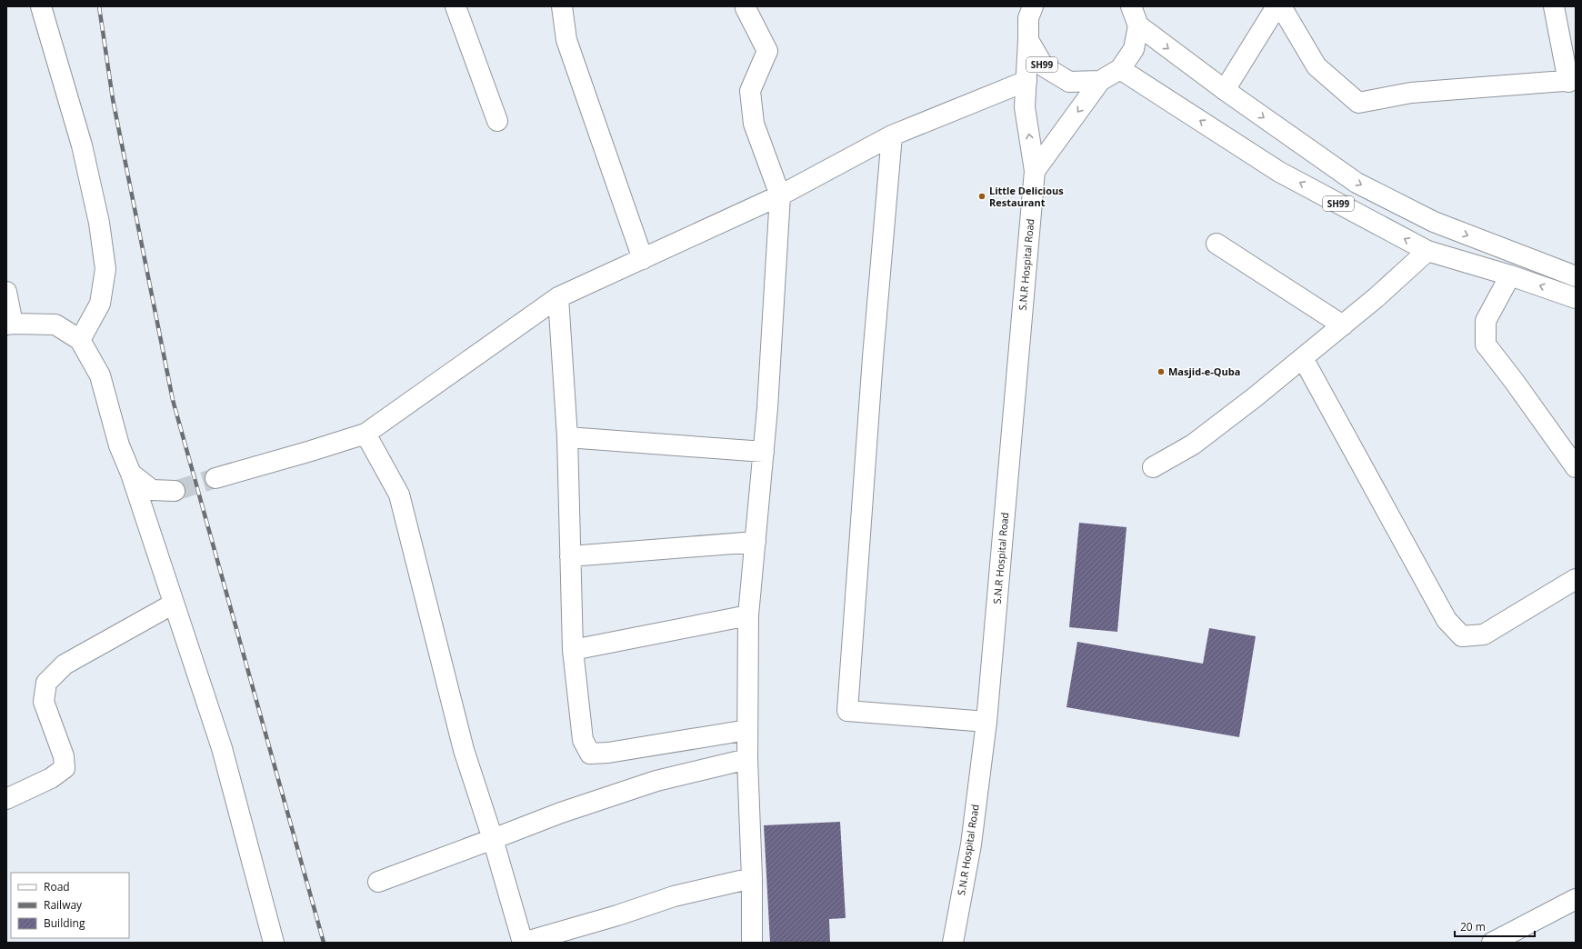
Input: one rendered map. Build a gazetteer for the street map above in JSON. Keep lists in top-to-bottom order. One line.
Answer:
{"streets":{"street":["SH99","S.N.R Hospital Road"]},"crossings":[["SH99","S.N.R Hospital Road"]],"places":["Little Delicious Restaurant","Masjid-e-Quba"],"legend":["Road","Railway","Building"],"scale_bar":"20 m"}
